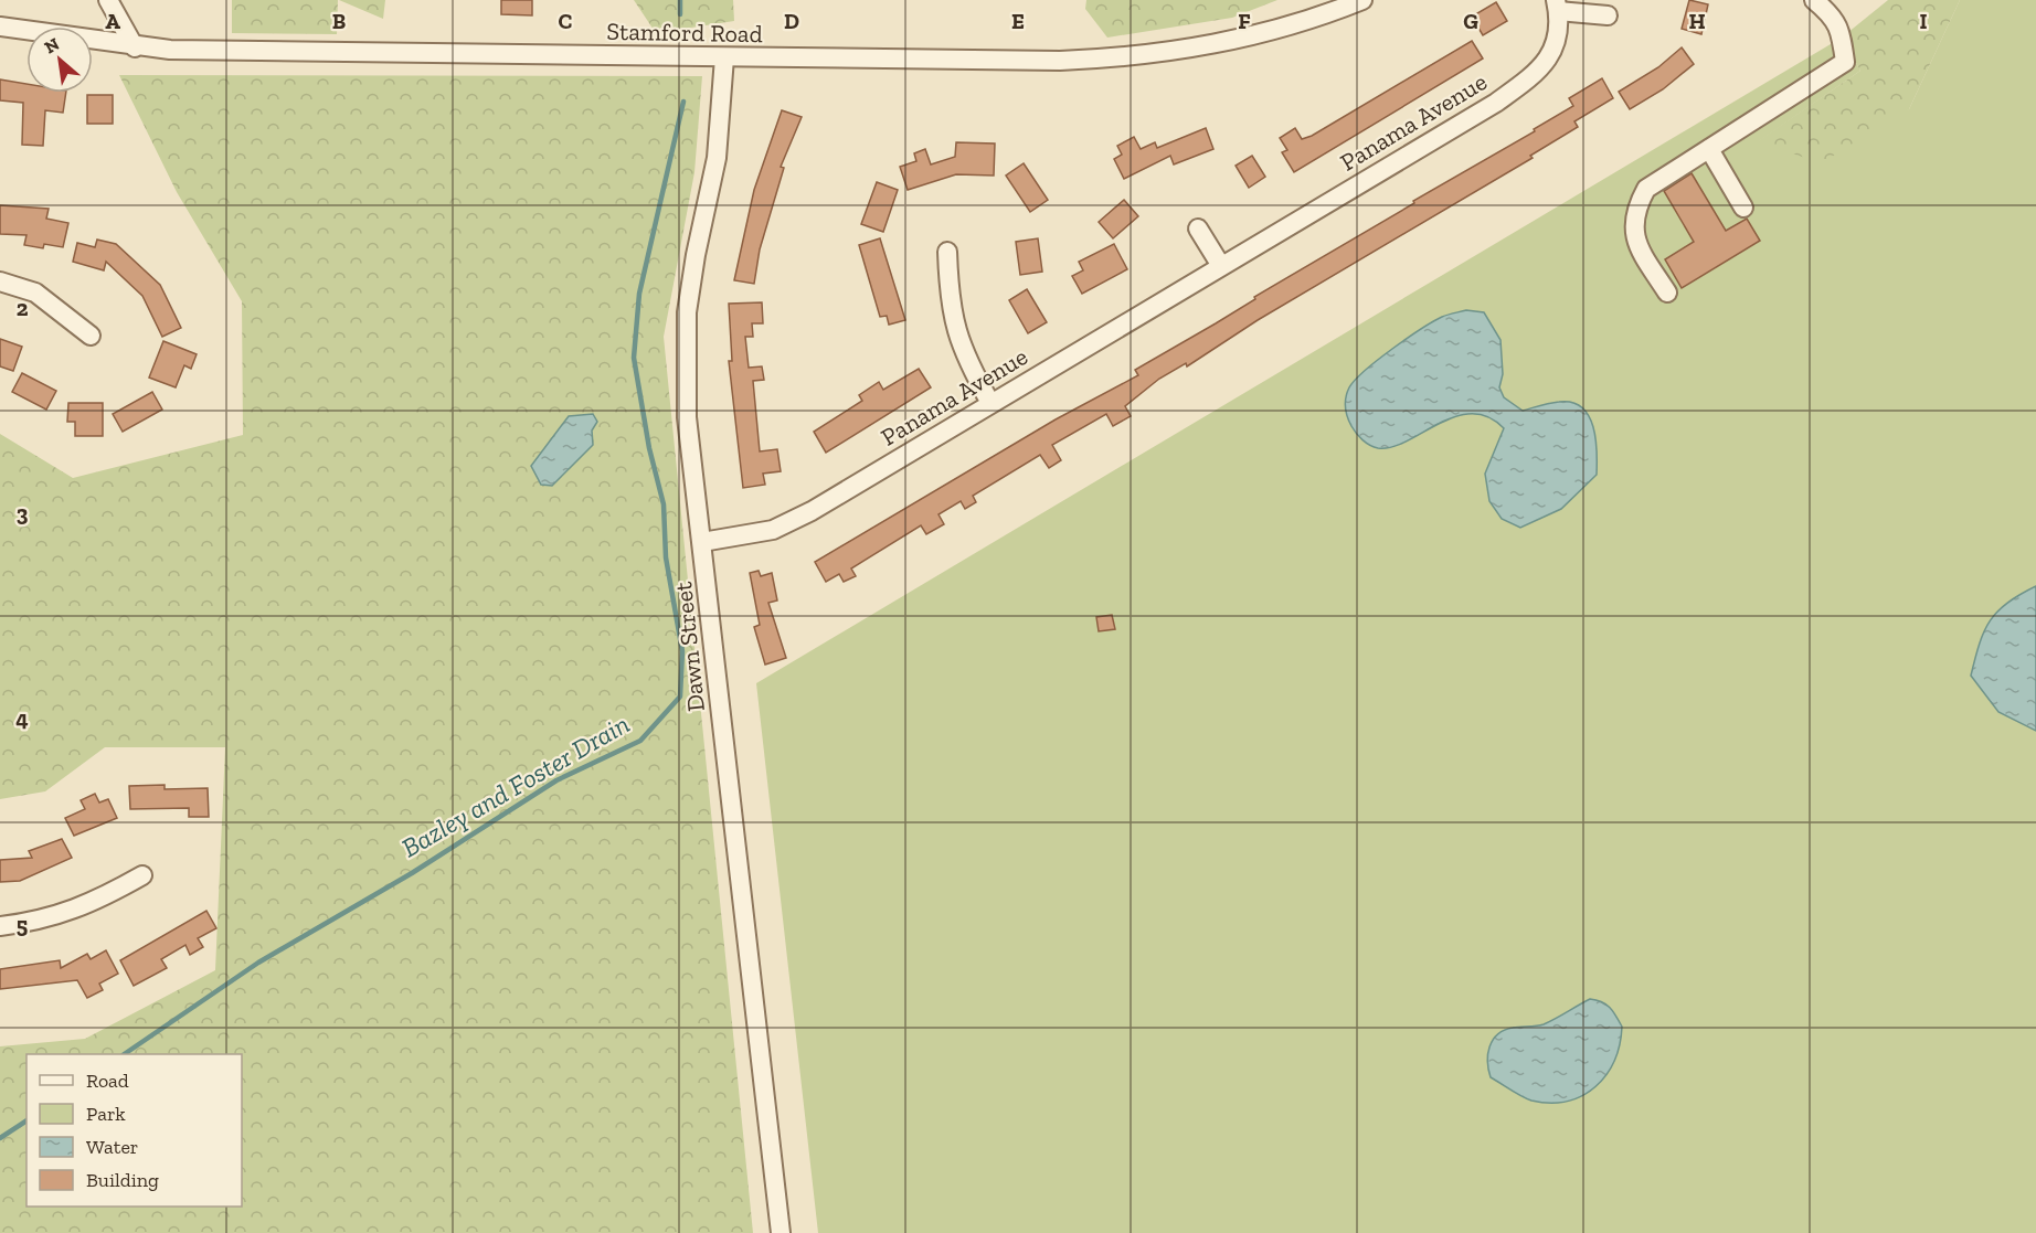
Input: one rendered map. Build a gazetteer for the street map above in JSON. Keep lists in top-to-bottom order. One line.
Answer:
{"streets":{"street":["Stamford Road","Panama Avenue","Dawn Street"]},"crossings":[["Stamford Road","Dawn Street"],["Panama Avenue","Dawn Street"]],"water":["Bazley and Foster Drain"],"legend":["Road","Park","Water","Building"],"north":"top left","grid":{"columns":["A","B","C","D","E","F","G","H","I"],"rows":["2","3","4","5"]}}
